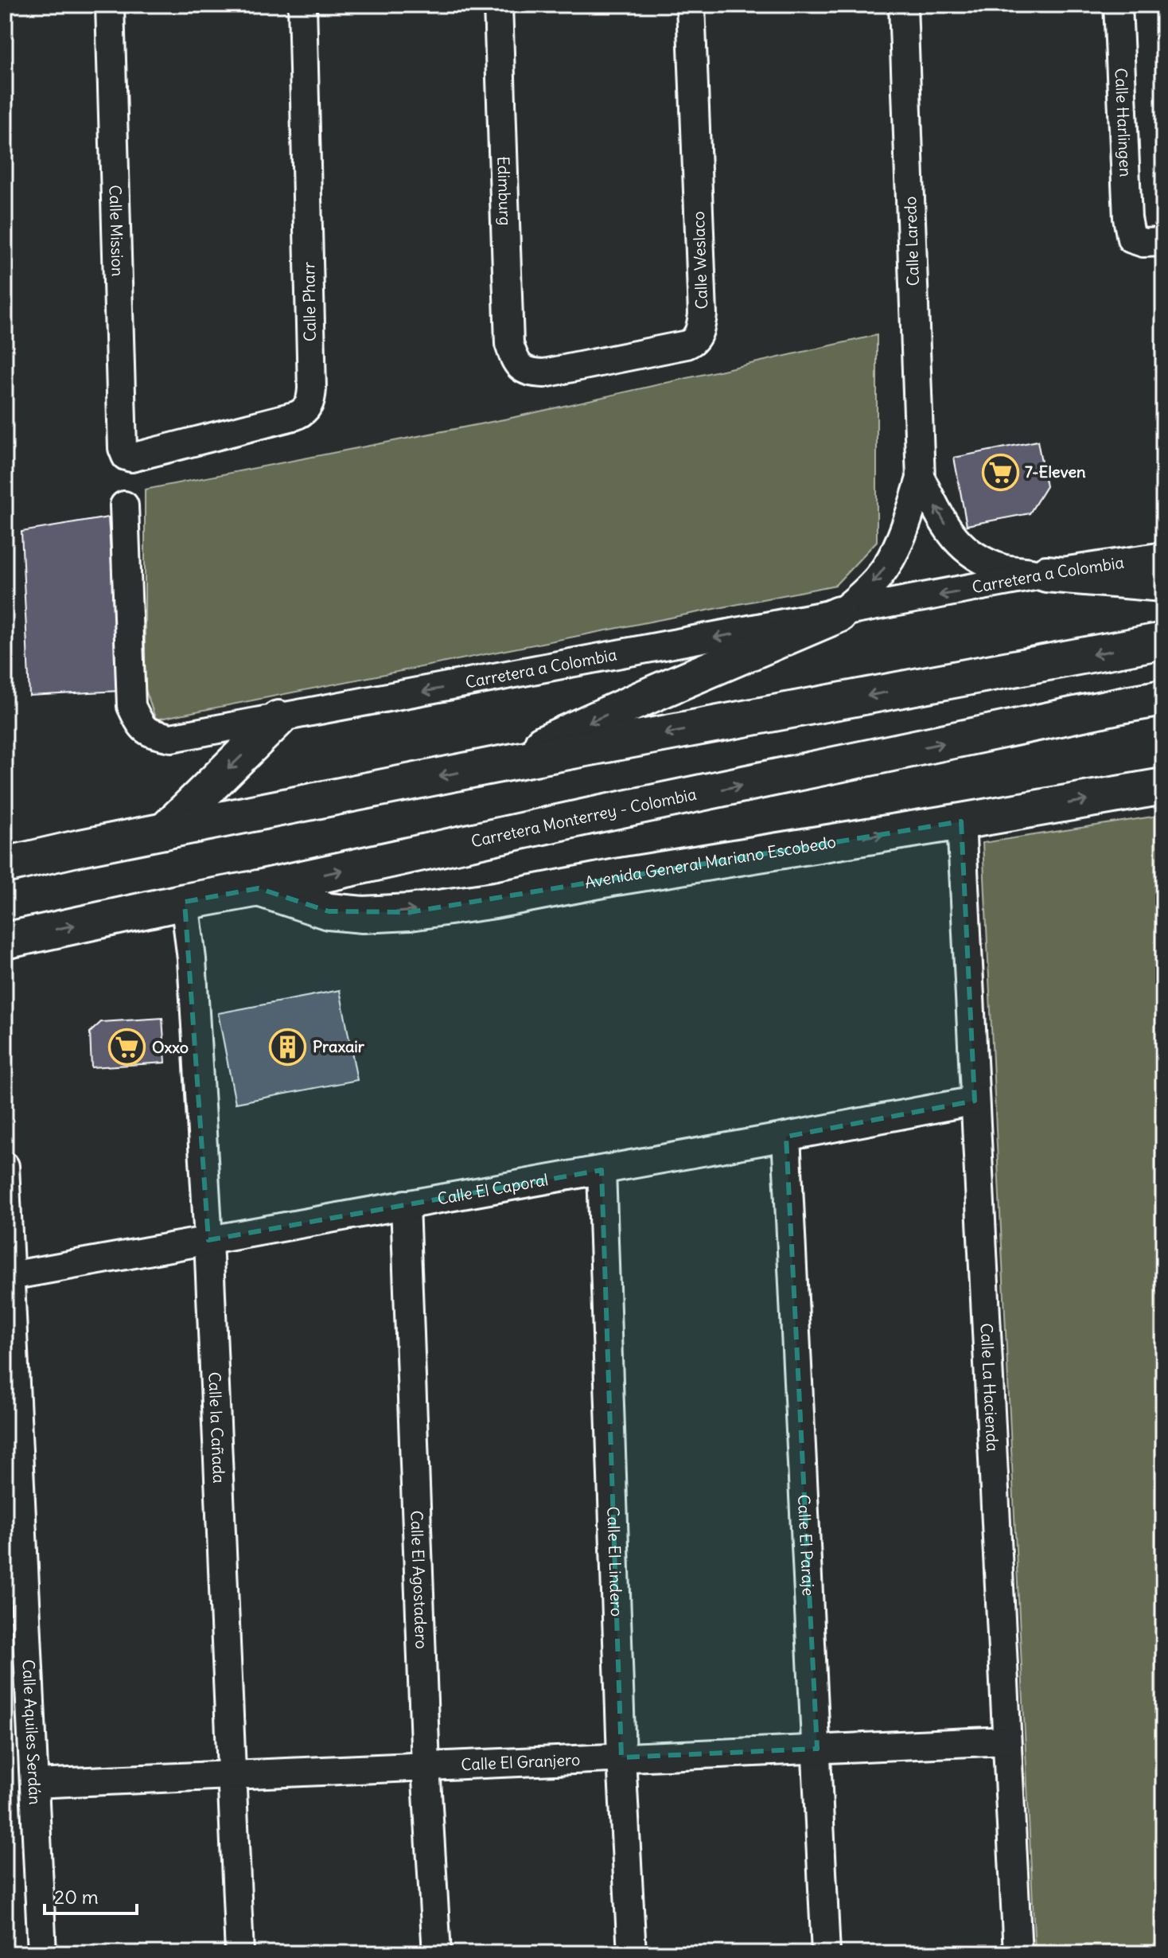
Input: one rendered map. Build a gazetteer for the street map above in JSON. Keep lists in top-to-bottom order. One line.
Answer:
{"streets":{"main road":["Carretera Monterrey - Colombia","Avenida General Mariano Escobedo"],"street":["Calle Harlingen","Edimburg","Calle Mission","Calle Laredo","Calle Weslaco","Calle Pharr","Carretera a Colombia","Calle El Caporal","Calle La Hacienda","Calle la Cañada","Calle El Paraje","Calle El Lindero","Calle El Agostadero","Calle Aquiles Serdán","Calle El Granjero"]},"crossings":[["Edimburg","Calle Weslaco"],["Calle Mission","Calle Pharr"],["Calle Laredo","Carretera a Colombia"],["Carretera Monterrey - Colombia","Avenida General Mariano Escobedo"],["Carretera Monterrey - Colombia","Calle la Cañada"],["Avenida General Mariano Escobedo","Calle La Hacienda"],["Calle El Caporal","Calle La Hacienda"],["Calle El Caporal","Calle la Cañada"],["Calle El Caporal","Calle El Paraje"],["Calle El Caporal","Calle El Lindero"],["Calle El Caporal","Calle El Agostadero"],["Calle El Caporal","Calle Aquiles Serdán"],["Calle La Hacienda","Calle El Granjero"],["Calle la Cañada","Calle El Granjero"],["Calle El Paraje","Calle El Granjero"],["Calle El Lindero","Calle El Granjero"],["Calle El Agostadero","Calle El Granjero"],["Calle Aquiles Serdán","Calle El Granjero"]],"one_way":["Carretera a Colombia"],"places":{"supermarket":["7-Eleven","Oxxo"],"building":["Praxair"]},"scale_bar":"20 m"}
